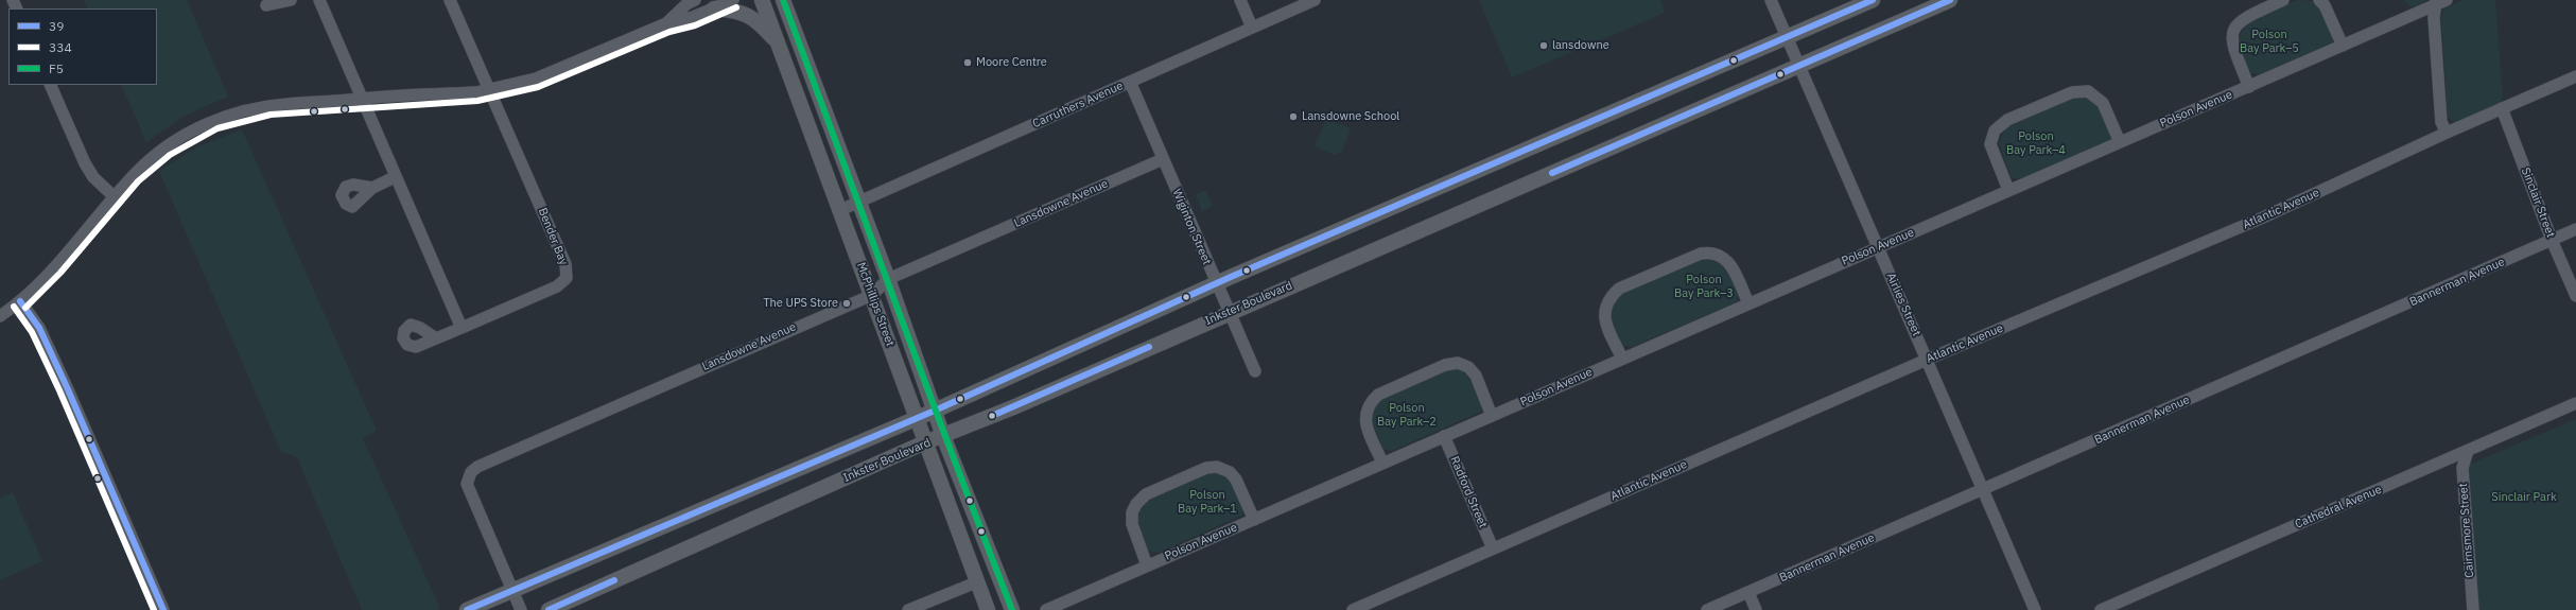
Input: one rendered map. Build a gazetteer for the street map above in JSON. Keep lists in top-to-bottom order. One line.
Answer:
{"streets":{"main road":["Inkster Boulevard","McPhillips Street"],"street":["Carruthers Avenue","Polson Avenue","Sinclair Street","Lansdowne Avenue","Atlantic Avenue","Wiginton Street","Bender Bay","Bannerman Avenue","Airlies Street","Radford Street","Cathedral Avenue","Cairnsmore Street"]},"crossings":[["Carruthers Avenue","Wiginton Street"],["Carruthers Avenue","McPhillips Street"],["Polson Avenue","Airlies Street"],["Polson Avenue","Radford Street"],["Sinclair Street","Atlantic Avenue"],["Sinclair Street","Bannerman Avenue"],["Lansdowne Avenue","Wiginton Street"],["Lansdowne Avenue","McPhillips Street"],["Atlantic Avenue","Airlies Street"],["Atlantic Avenue","Radford Street"],["Wiginton Street","Inkster Boulevard"],["Bannerman Avenue","Airlies Street"],["Inkster Boulevard","McPhillips Street"],["Inkster Boulevard","Airlies Street"],["Cathedral Avenue","Cairnsmore Street"]],"parks":["Polson Bay Park–5","Polson Bay Park–4","Polson Bay Park–3","Polson Bay Park–2","Polson Bay Park–1","Sinclair Park"],"places":["lansdowne","Moore Centre","Lansdowne School","The UPS Store"],"lines":["transit line 39","transit line F5","transit line 334"],"legend":["39","334","F5"]}
